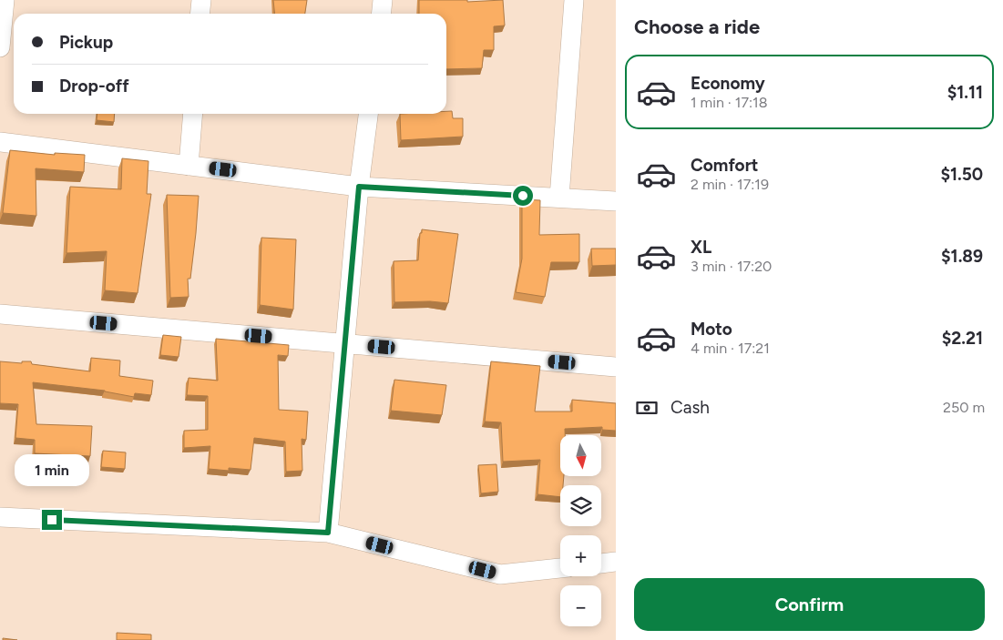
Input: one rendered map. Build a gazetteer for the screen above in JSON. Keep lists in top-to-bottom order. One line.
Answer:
{"north":"bottom","page":{"heading":"Choose a ride","banner":["Pickup","Drop-off"],"list":[{"name":"Economy","note":"1 min · 17:18","value":"$1.11"},{"name":"Comfort","note":"2 min · 17:19","value":"$1.50"},{"name":"XL","note":"3 min · 17:20","value":"$1.89"},{"name":"Moto","note":"4 min · 17:21","value":"$2.21"}],"pay":["Cash","250 m"],"map_buttons":["+","−"],"bubble":"1 min","buttons":"Confirm"}}
